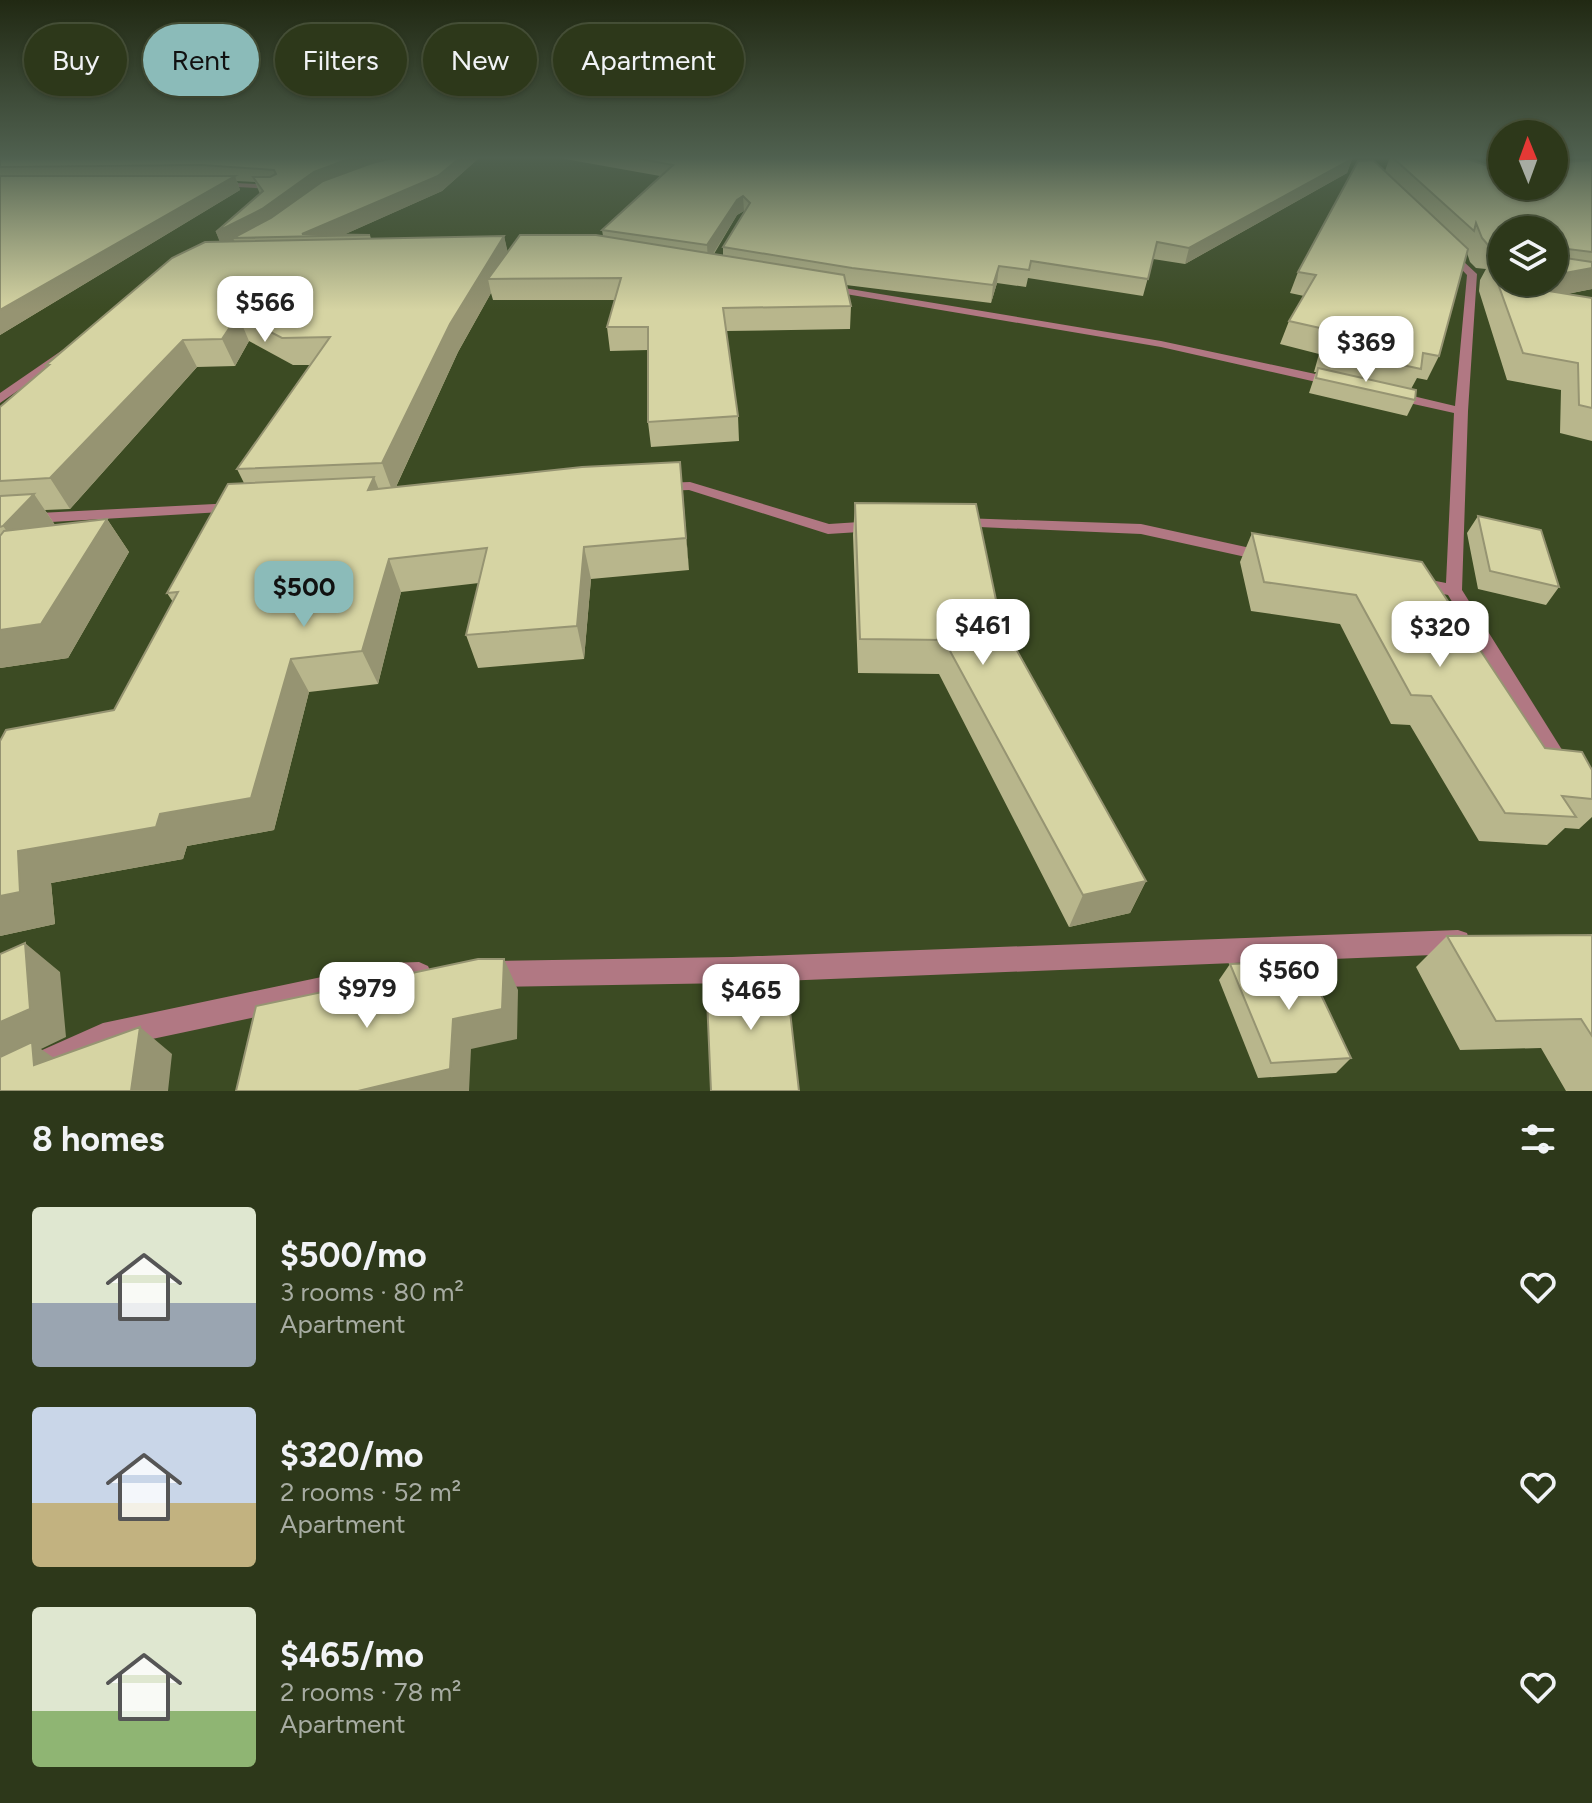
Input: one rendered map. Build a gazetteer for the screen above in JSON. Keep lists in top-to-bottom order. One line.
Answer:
{"north":"top","page":{"chip":["Buy","Rent","Filters","New","Apartment"],"price":["$566","$369","$500","$461","$320","$560","$979","$465"],"heading":"8 homes","list":[{"name":"$500/mo","note":"3 rooms · 80 m² · Apartment"},{"name":"$320/mo","note":"2 rooms · 52 m² · Apartment"},{"name":"$465/mo","note":"2 rooms · 78 m² · Apartment"}]}}
